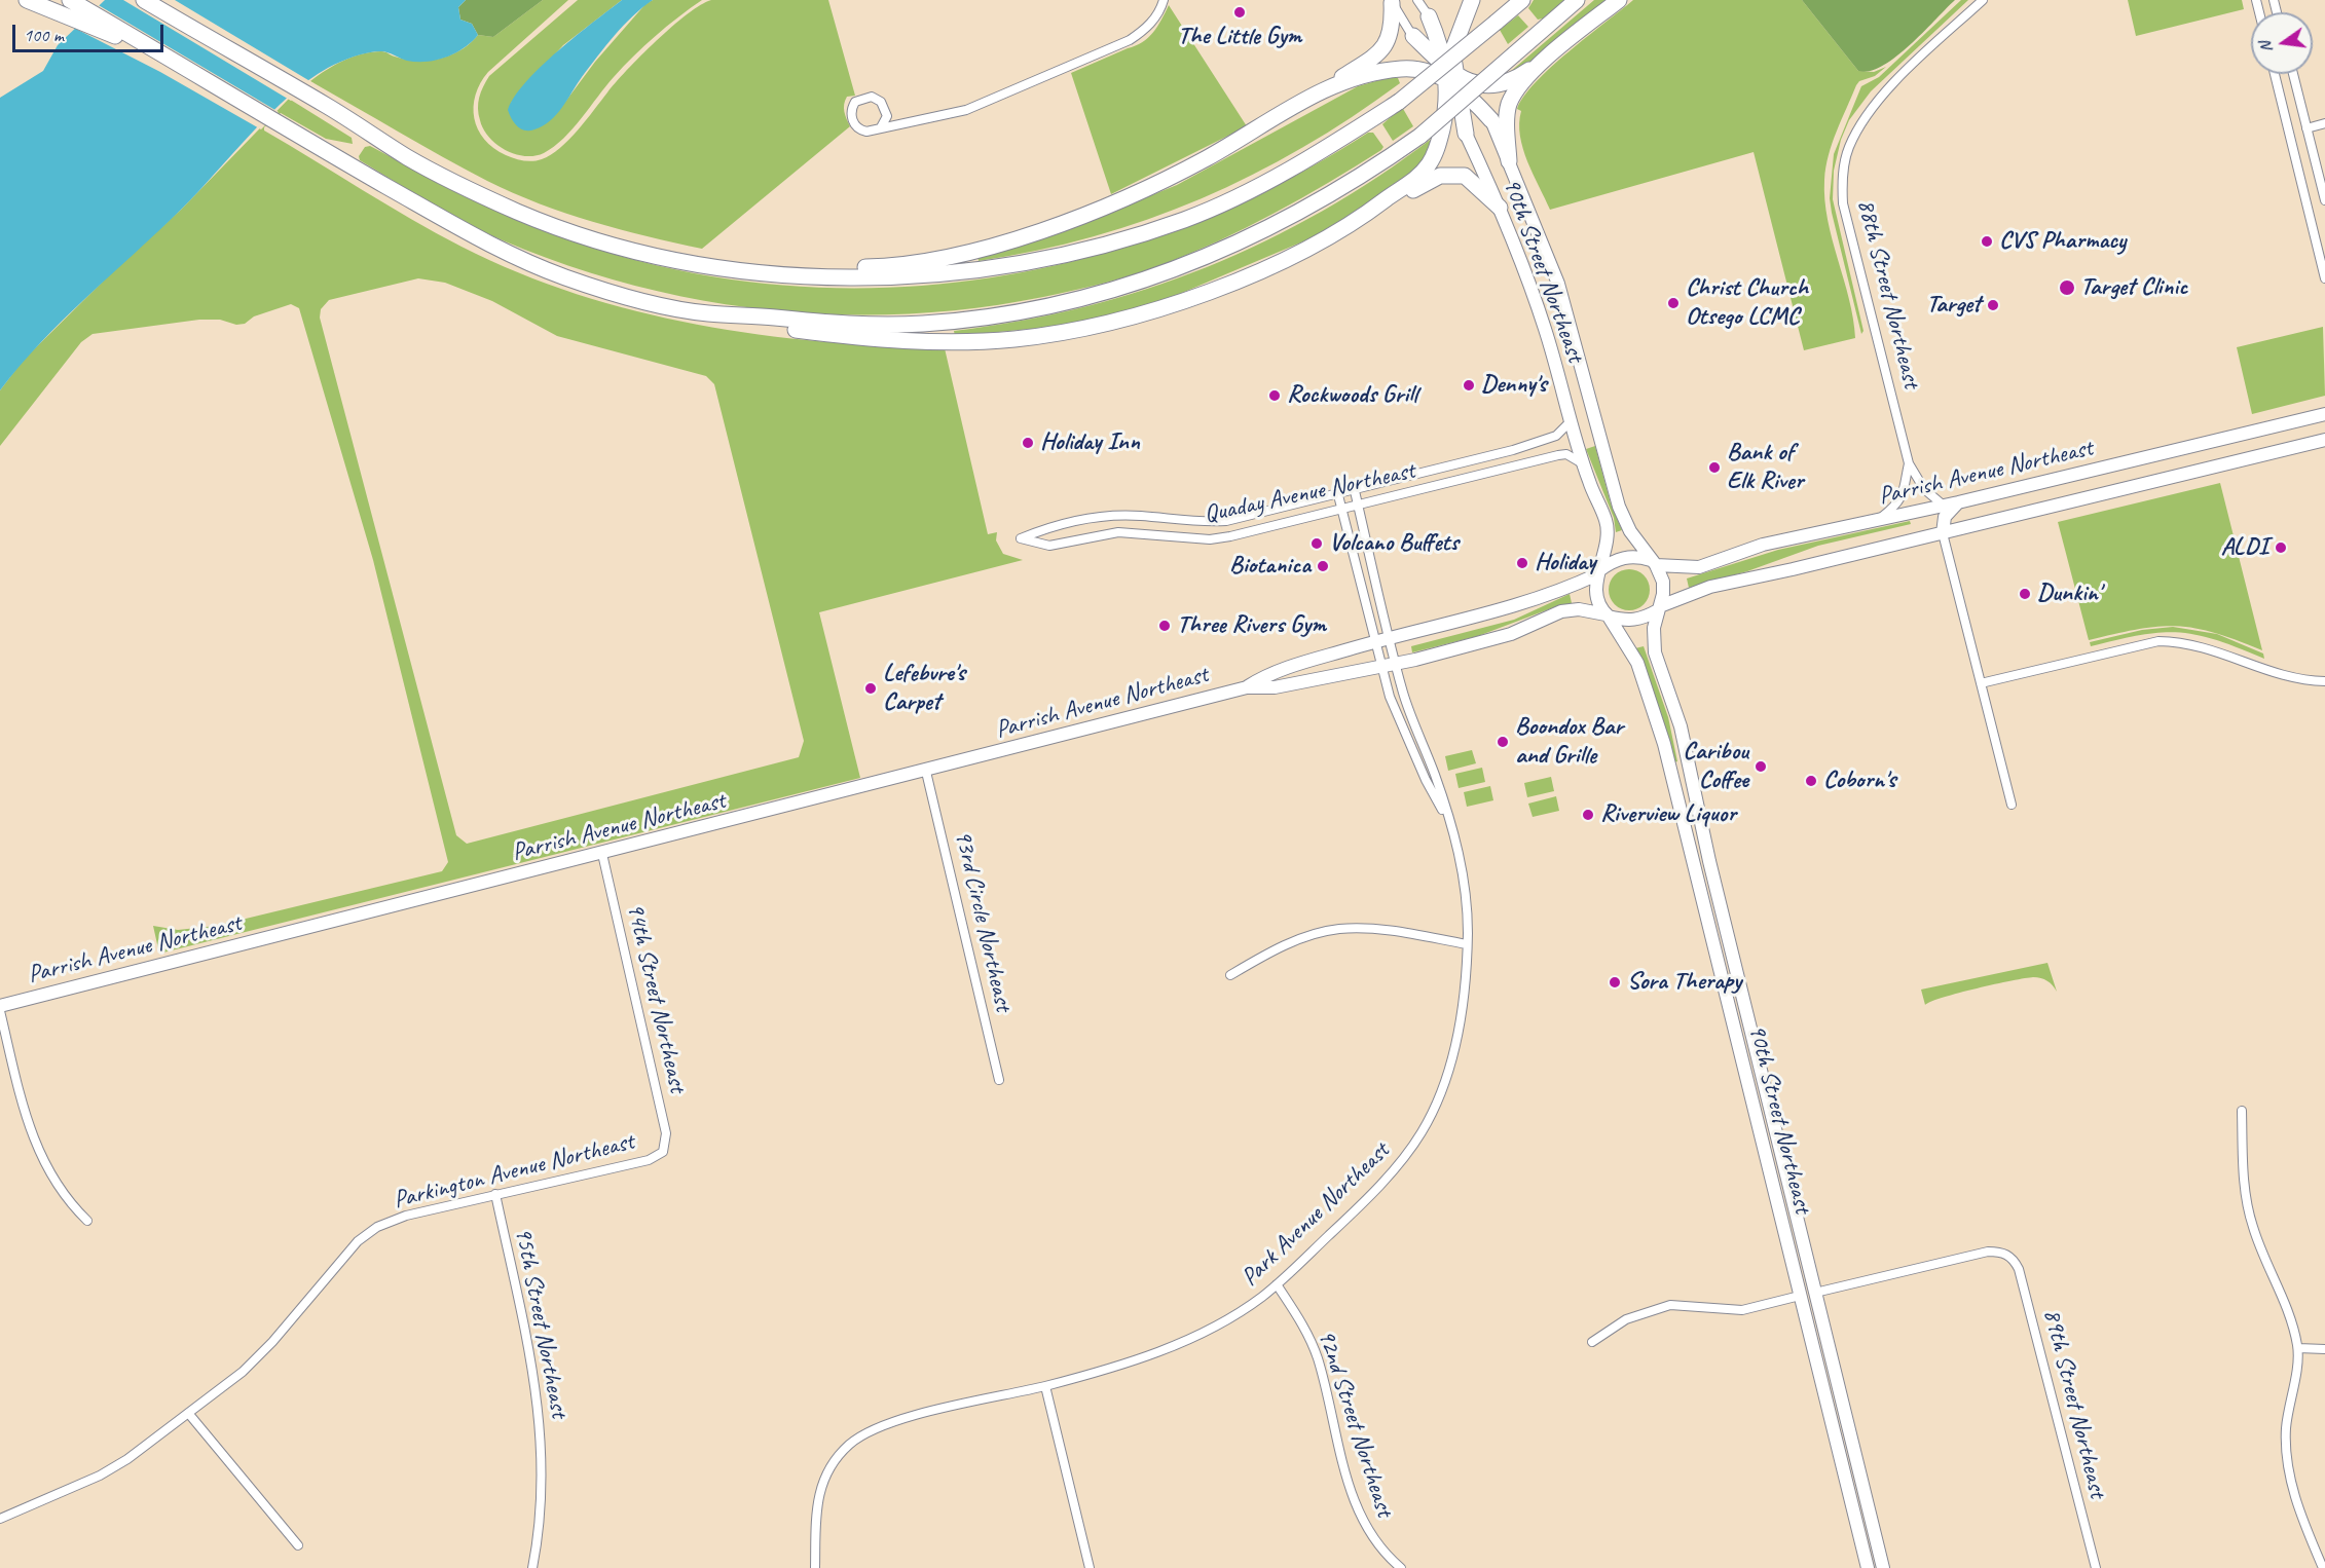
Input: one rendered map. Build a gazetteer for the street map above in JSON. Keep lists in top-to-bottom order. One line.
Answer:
{"streets":{"main road":["90th Street Northeast","Parrish Avenue Northeast"],"street":["88th Street Northeast","Quaday Avenue Northeast","93rd Circle Northeast","94th Street Northeast","Parkington Avenue Northeast","Park Avenue Northeast","95th Street Northeast","89th Street Northeast","92nd Street Northeast"]},"crossings":[["90th Street Northeast","Parrish Avenue Northeast"],["90th Street Northeast","Quaday Avenue Northeast"],["90th Street Northeast","89th Street Northeast"],["88th Street Northeast","Parrish Avenue Northeast"],["Parrish Avenue Northeast","93rd Circle Northeast"],["Parrish Avenue Northeast","94th Street Northeast"],["Parrish Avenue Northeast","Park Avenue Northeast"],["Quaday Avenue Northeast","Park Avenue Northeast"],["94th Street Northeast","Parkington Avenue Northeast"],["Parkington Avenue Northeast","95th Street Northeast"],["Park Avenue Northeast","92nd Street Northeast"]],"places":["The Little Gym","CVS Pharmacy","Target Clinic","Christ Church Otsego LCMC","Target","Denny's","Rockwoods Grill","Holiday Inn","Bank of Elk River","Volcano Buffets","ALDI","Holiday","Biotanica","Dunkin'","Three Rivers Gym","Lefebvre's Carpet","Boondox Bar and Grille","Caribou Coffee","Coborn's","Riverview Liquor","Sora Therapy"],"scale_bar":"100 m","north":"left"}
